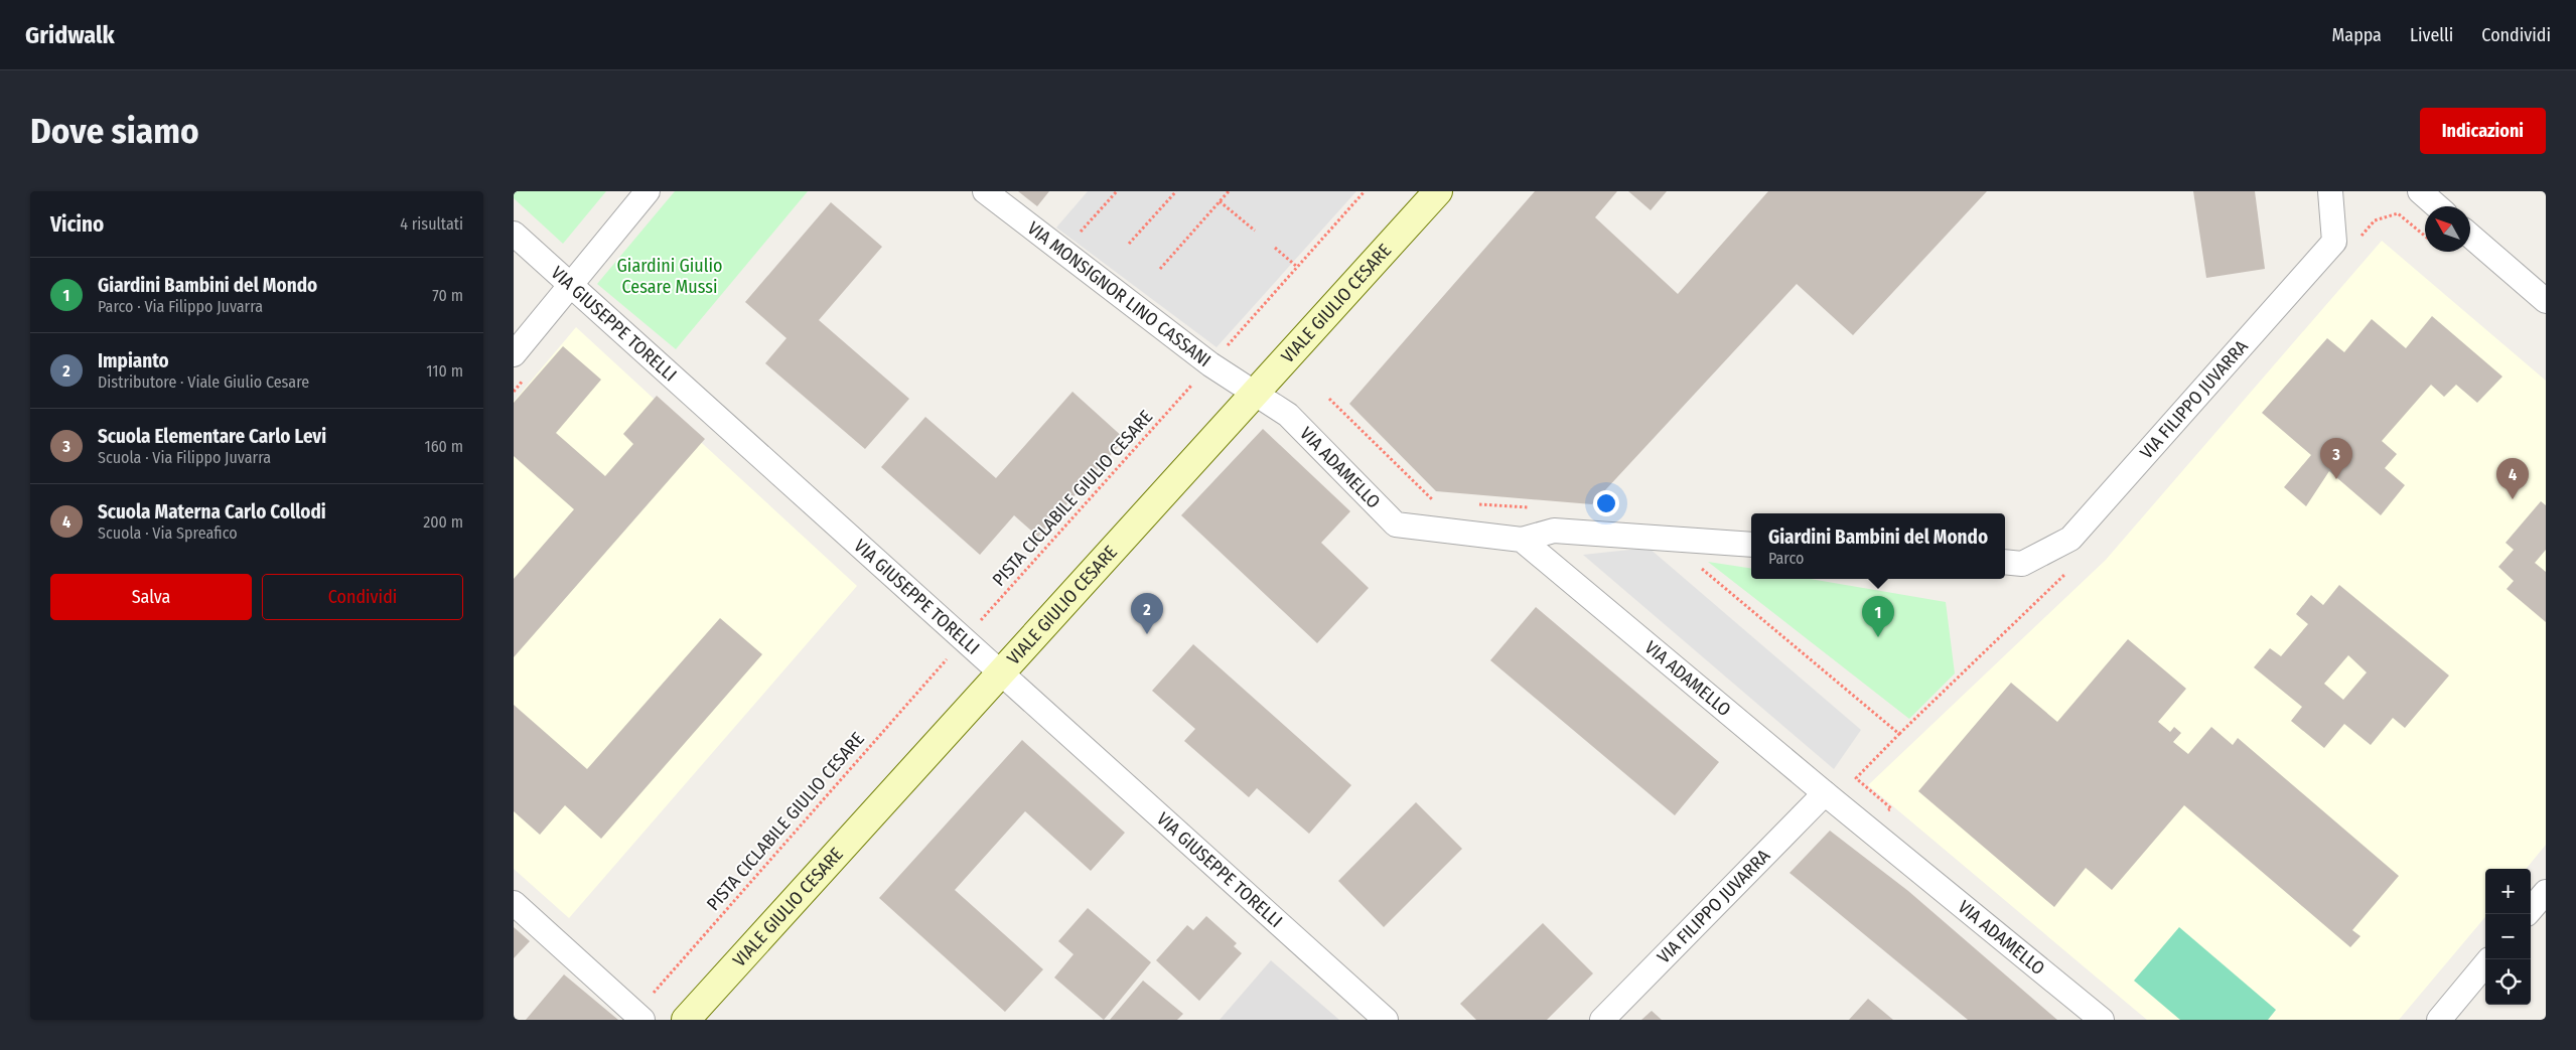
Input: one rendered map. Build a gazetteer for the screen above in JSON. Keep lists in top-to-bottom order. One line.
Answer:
{"streets":{"main road":["VIALE GIULIO CESARE"],"street":["VIA MONSIGNOR LINO CASSANI","VIA GIUSEPPE TORELLI","VIA FILIPPO JUVARRA","VIA ADAMELLO"],"path":["PISTA CICLABILE GIULIO CESARE"]},"crossings":[["VIA MONSIGNOR LINO CASSANI","VIALE GIULIO CESARE"],["VIA MONSIGNOR LINO CASSANI","VIA ADAMELLO"],["VIALE GIULIO CESARE","VIA GIUSEPPE TORELLI"],["VIALE GIULIO CESARE","VIA ADAMELLO"],["VIA FILIPPO JUVARRA","VIA ADAMELLO"]],"parks":["Giardini Giulio Cesare Mussi"],"north":"top left","page":{"header":"Gridwalk","nav":["Mappa","Livelli","Condividi"],"buttons":["Indicazioni",["Salva","Condividi"]],"title":"Dove siamo","heading":["Vicino","4 risultati"],"list":[{"mark":"1","name":"Giardini Bambini del Mondo","note":"Parco · Via Filippo Juvarra","value":"70 m"},{"mark":"2","name":"Impianto","note":"Distributore · Viale Giulio Cesare","value":"110 m"},{"mark":"3","name":"Scuola Elementare Carlo Levi","note":"Scuola · Via Filippo Juvarra","value":"160 m"},{"mark":"4","name":"Scuola Materna Carlo Collodi","note":"Scuola · Via Spreafico","value":"200 m"}],"pins":["3","4","2","1"],"popup":["Giardini Bambini del Mondo","Parco"],"map_buttons":["+","−"]}}
